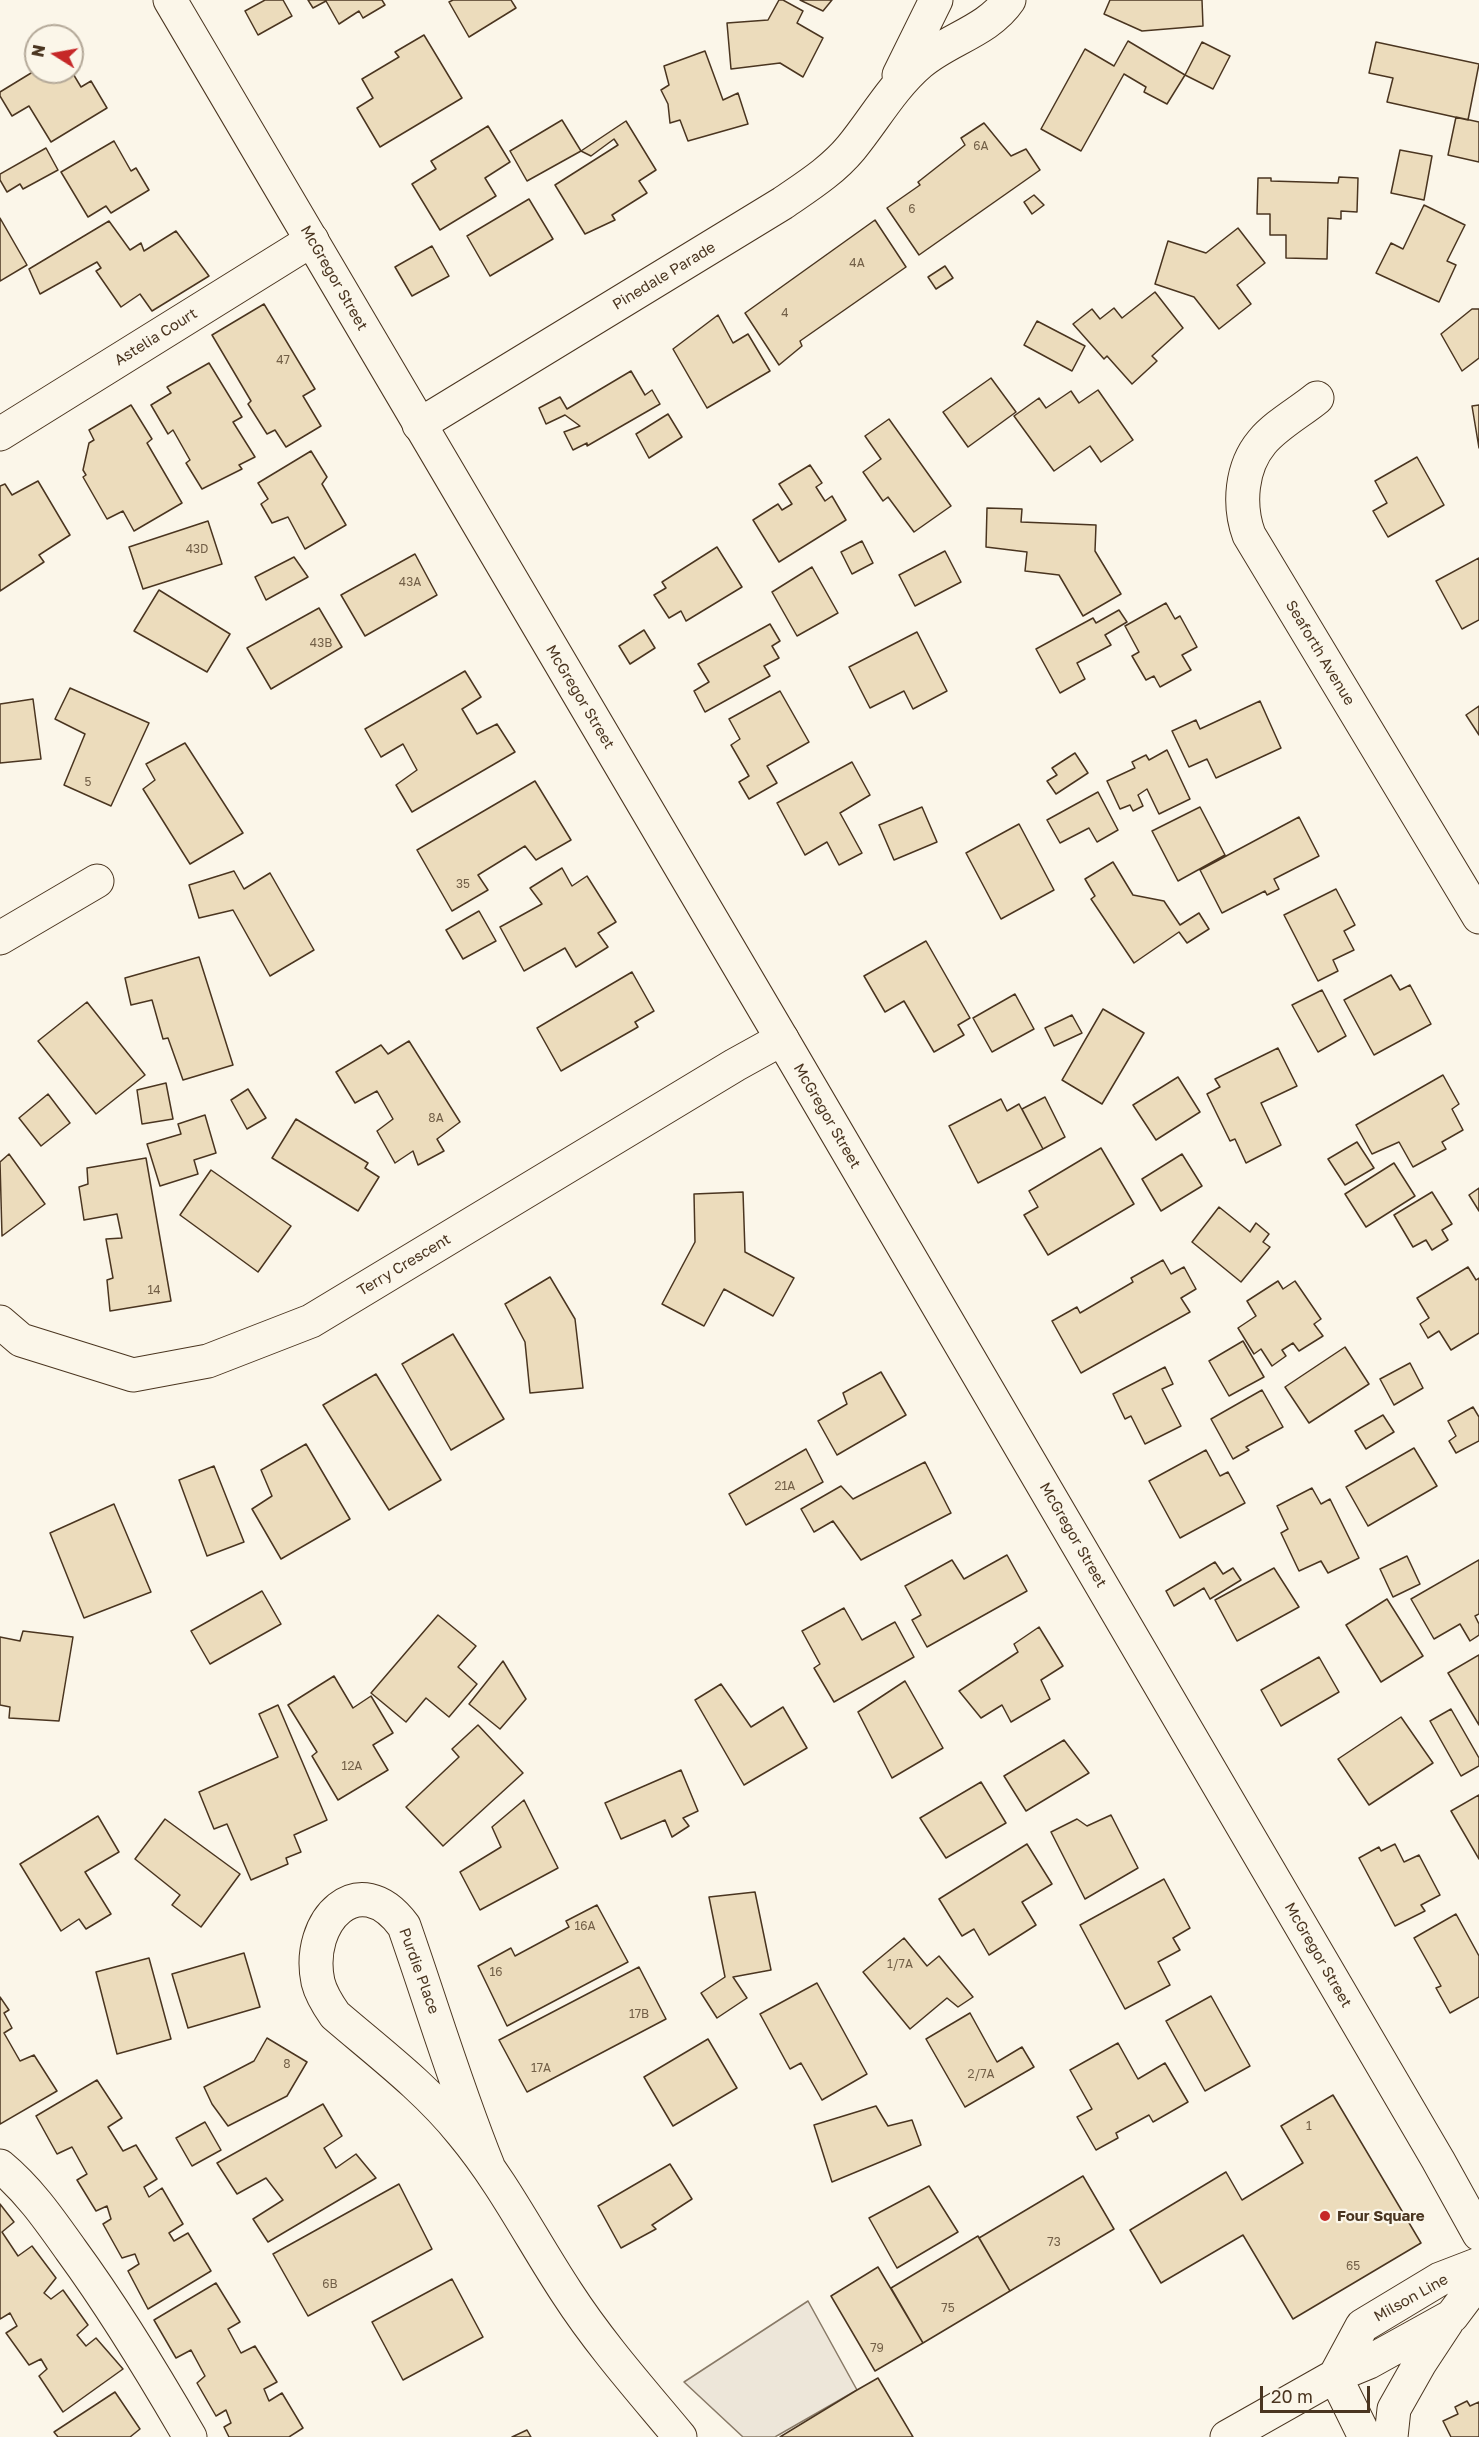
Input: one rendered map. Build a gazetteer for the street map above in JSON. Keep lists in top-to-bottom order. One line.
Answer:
{"streets":{"street":["Pinedale Parade","McGregor Street","Astelia Court","Seaforth Avenue","Terry Crescent","Purdie Place","Milson Line"]},"crossings":[["Pinedale Parade","McGregor Street"],["McGregor Street","Astelia Court"],["McGregor Street","Terry Crescent"]],"places":["Four Square"],"house_numbers":["6A","6","4A","4","47","43D","43A","43B","5","35","8A","14","21A","12A","16A","1/7A","16","17B","8","17A","2/7A","1","73","65","6B","75","79"],"scale_bar":"20 m","north":"left"}
